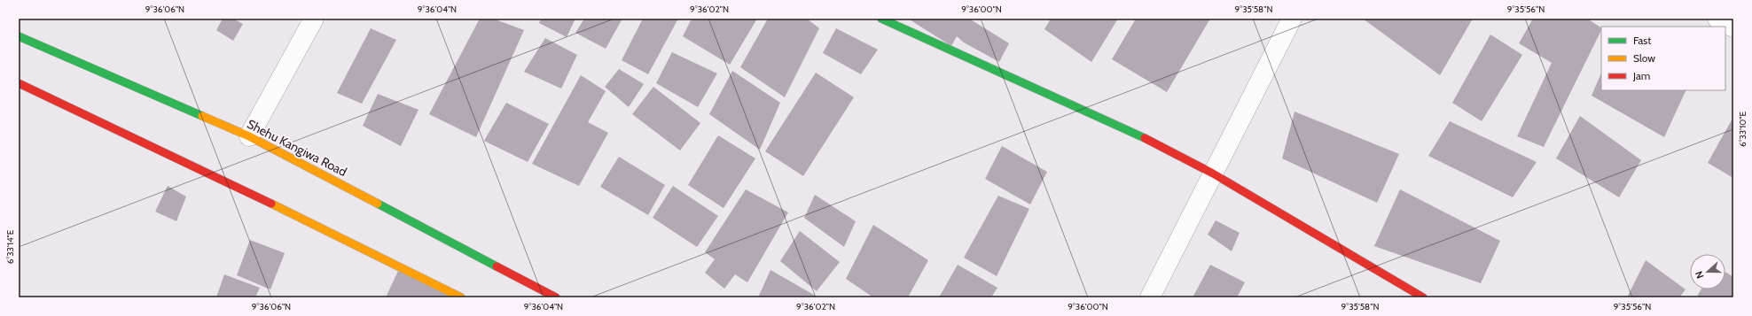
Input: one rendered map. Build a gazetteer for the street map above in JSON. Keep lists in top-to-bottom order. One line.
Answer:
{"streets":{"main road":["Shehu Kangiwa Road"]},"legend":["Fast","Slow","Jam"],"north":"left","coordinates":["9°36'06\"N","9°36'04\"N","9°36'02\"N","9°36'00\"N","9°35'58\"N","9°35'56\"N","6°33'10\"E","6°33'14\"E"]}
